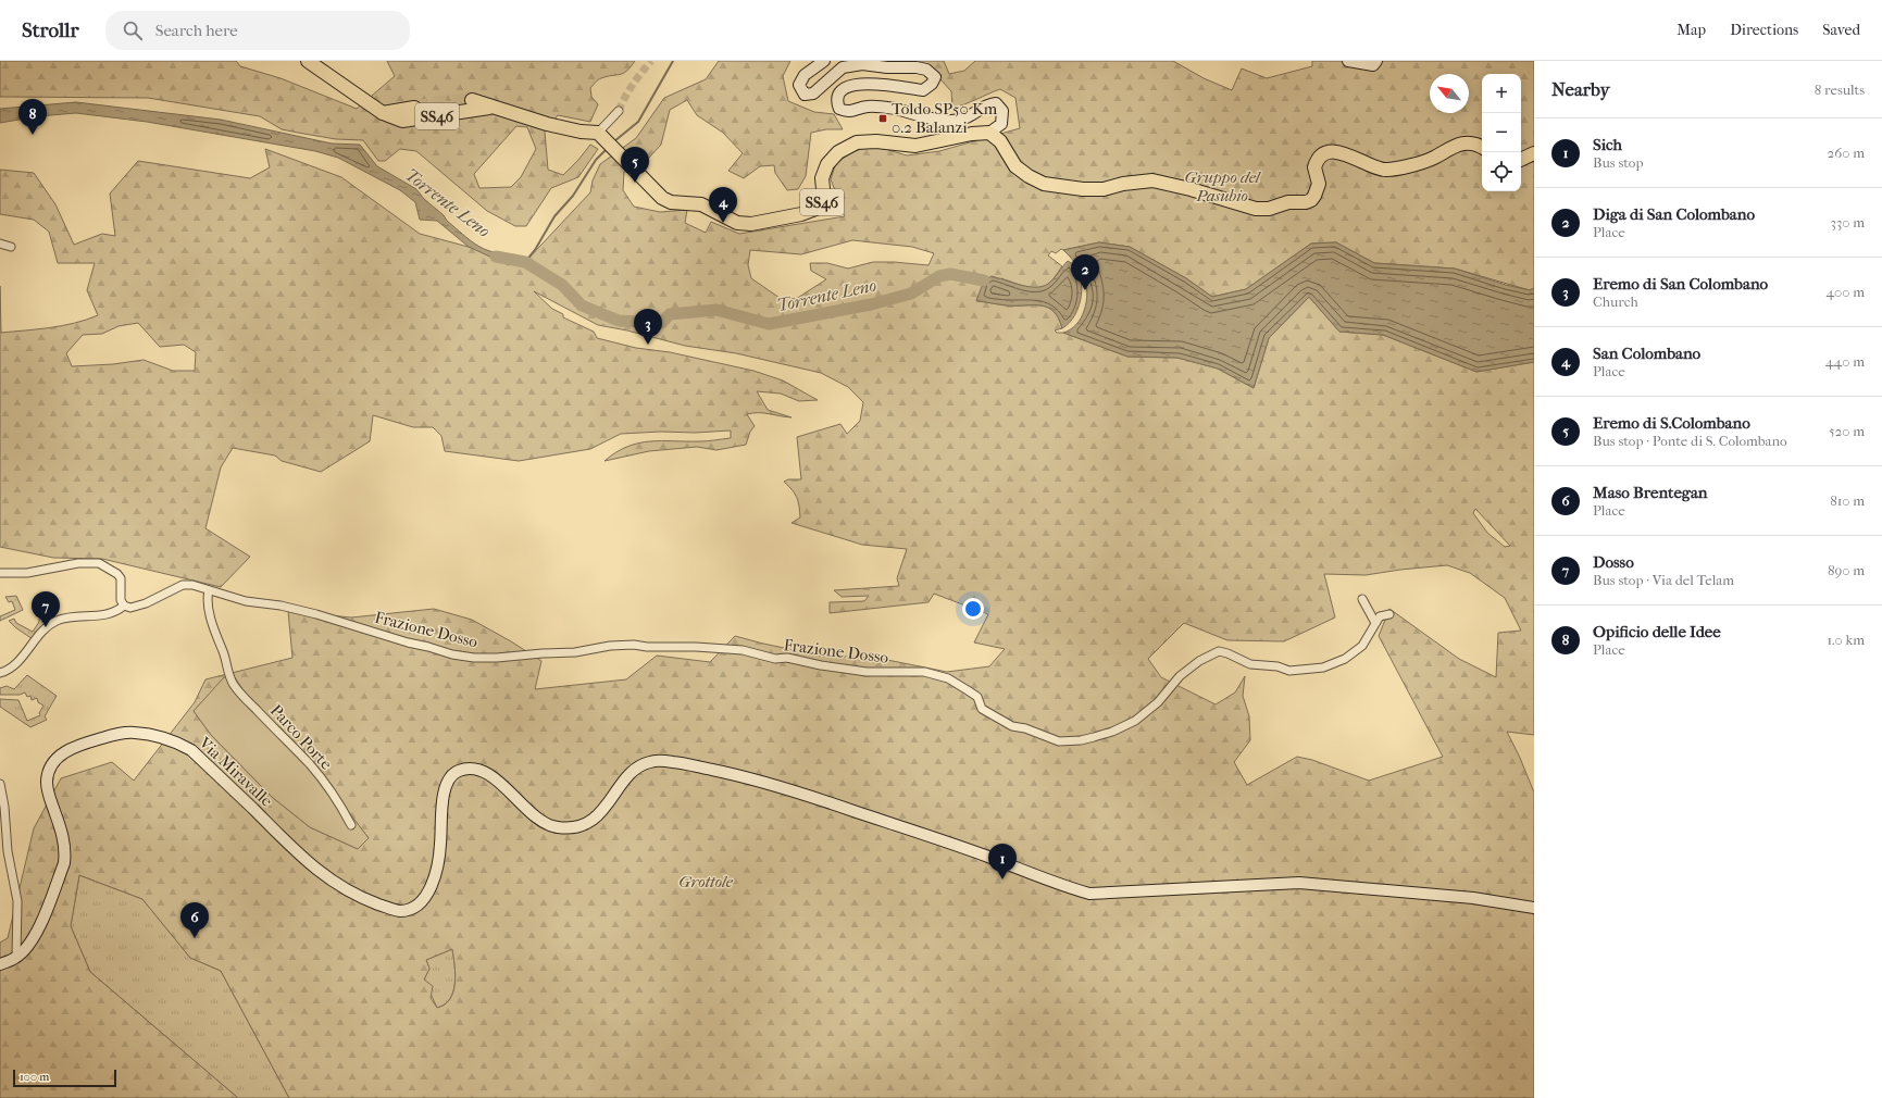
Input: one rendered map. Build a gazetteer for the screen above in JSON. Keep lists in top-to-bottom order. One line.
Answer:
{"streets":{"main road":["SS46"],"street":["Frazione Dosso","Parco Porte","Via Miravalle"]},"crossings":[["Frazione Dosso","Parco Porte"]],"water":["Torrente Leno"],"parks":["Gruppo del Pasubio","Grottole"],"places":{"transit":["Toldo SP50 Km 0.2 Balanzi"]},"scale_bar":"100 m","north":"top left","page":{"header":"Strollr","search":"Search here","nav":["Map","Directions","Saved"],"heading":["Nearby","8 results"],"map_buttons":["+","−"],"pins":["8","5","4","2","3","7","1","6"],"list":[{"mark":"1","name":"Sich","note":"Bus stop","value":"260 m"},{"mark":"2","name":"Diga di San Colombano","note":"Place","value":"330 m"},{"mark":"3","name":"Eremo di San Colombano","note":"Church","value":"400 m"},{"mark":"4","name":"San Colombano","note":"Place","value":"440 m"},{"mark":"5","name":"Eremo di S.Colombano","note":"Bus stop · Ponte di S. Colombano","value":"520 m"},{"mark":"6","name":"Maso Brentegan","note":"Place","value":"810 m"},{"mark":"7","name":"Dosso","note":"Bus stop · Via del Telam","value":"890 m"},{"mark":"8","name":"Opificio delle Idee","note":"Place","value":"1.0 km"}],"scale":"100 m"}}
